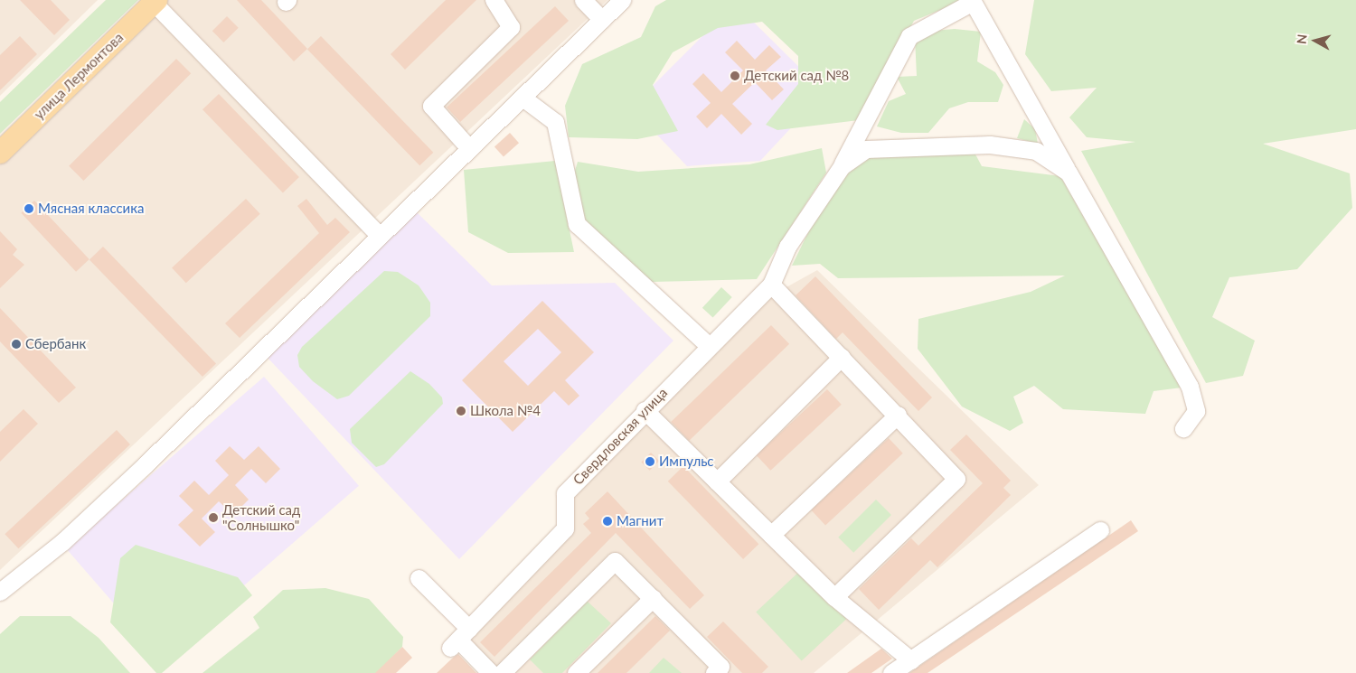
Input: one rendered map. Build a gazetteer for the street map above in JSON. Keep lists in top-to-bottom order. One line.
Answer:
{"streets":{"main road":["улица Лермонтова"],"street":["Свердловская улица"]},"places":["Детский сад №8","Мясная классика","Сбербанк","Школа №4","Импульс","Детский сад \"Солнышко\"","Магнит"],"north":"left"}
